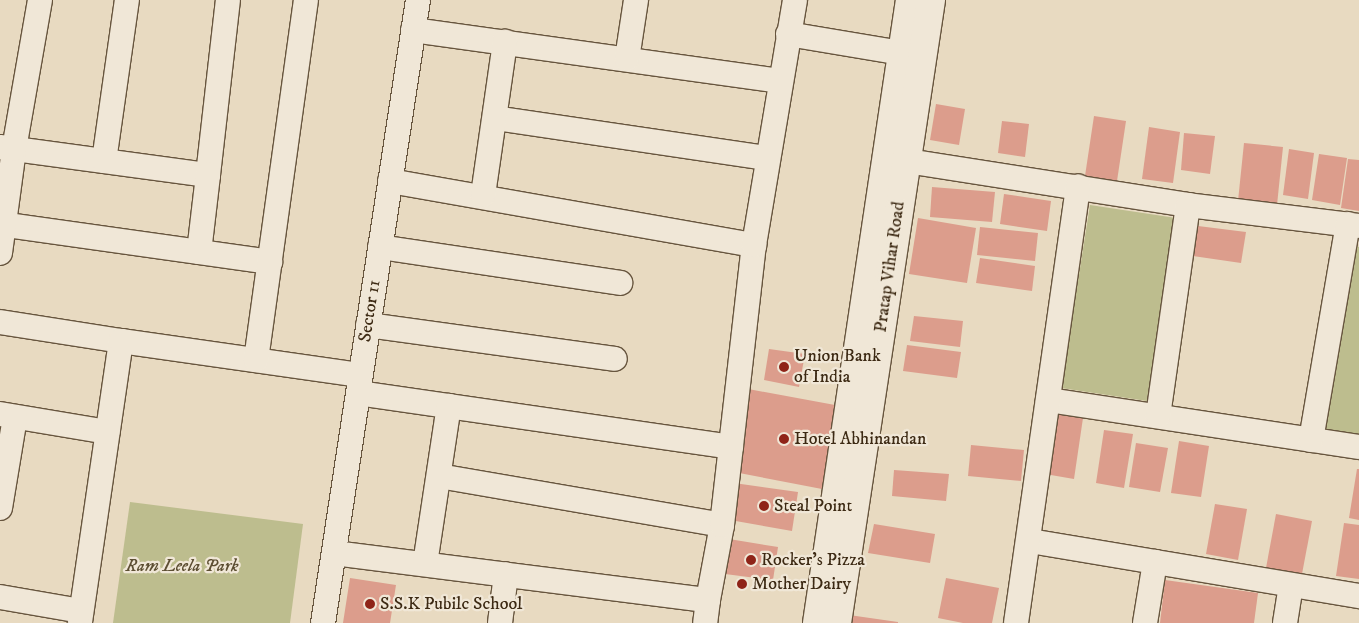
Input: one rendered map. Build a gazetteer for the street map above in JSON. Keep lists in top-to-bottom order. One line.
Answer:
{"streets":{"street":["Pratap Vihar Road","Sector 11"]},"parks":["Ram Leela Park"],"places":["Union Bank of India","Hotel Abhinandan","Steal Point","Rocker's Pizza","Mother Dairy","S.S.K Pubilc School"]}
